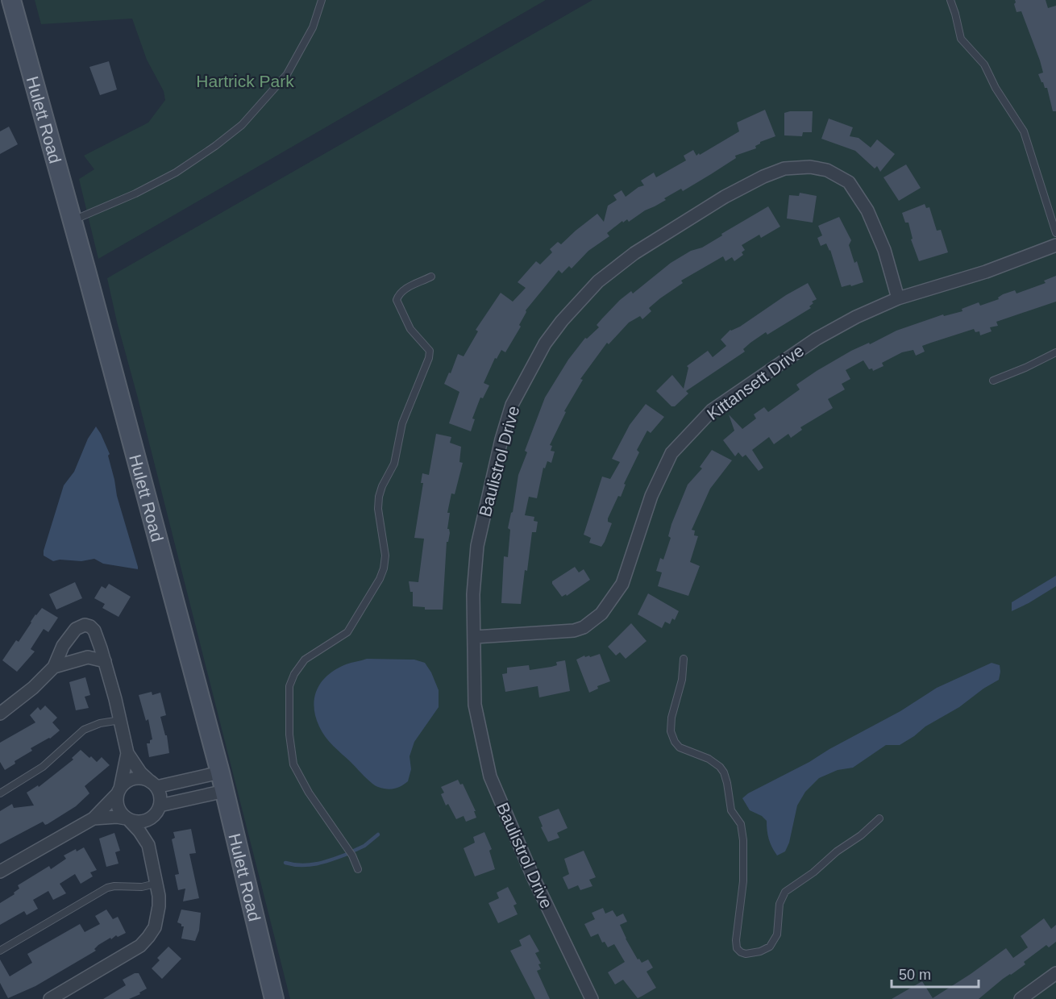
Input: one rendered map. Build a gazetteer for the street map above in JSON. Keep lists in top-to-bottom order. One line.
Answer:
{"streets":{"street":["Hulett Road","Kittansett Drive","Baulistrol Drive"]},"crossings":[["Kittansett Drive","Baulistrol Drive"]],"parks":["Hartrick Park"],"scale_bar":"50 m"}
